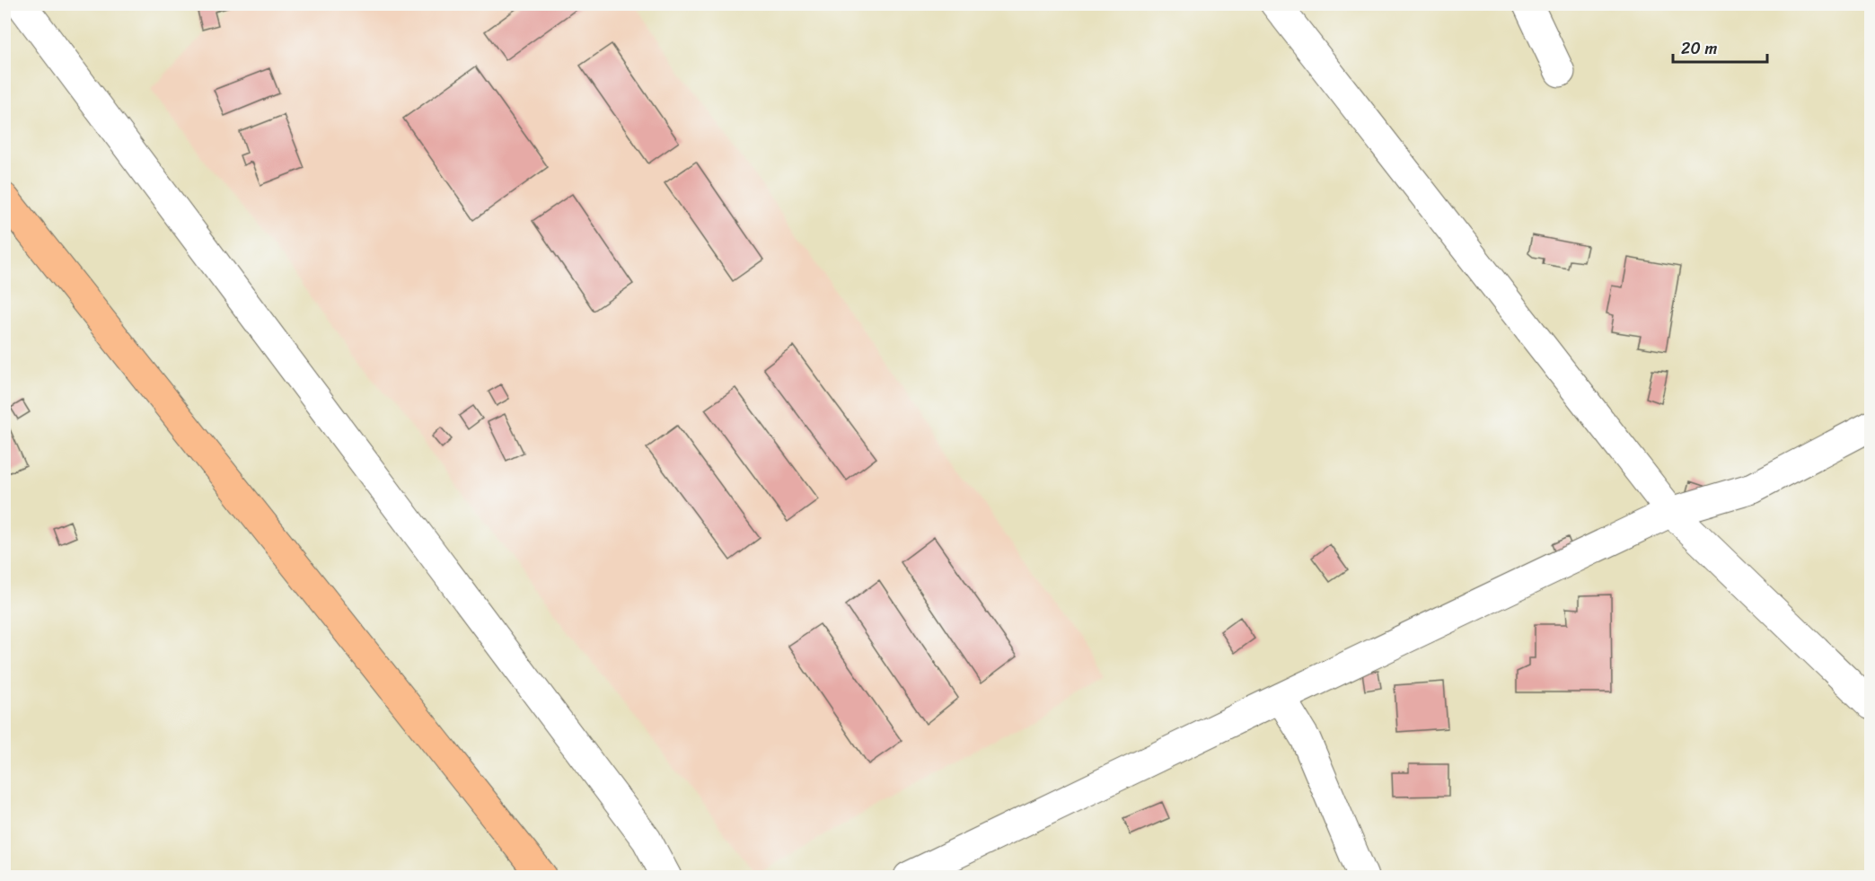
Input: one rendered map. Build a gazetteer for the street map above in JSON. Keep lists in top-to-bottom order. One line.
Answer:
{"scale_bar":"20 m"}
